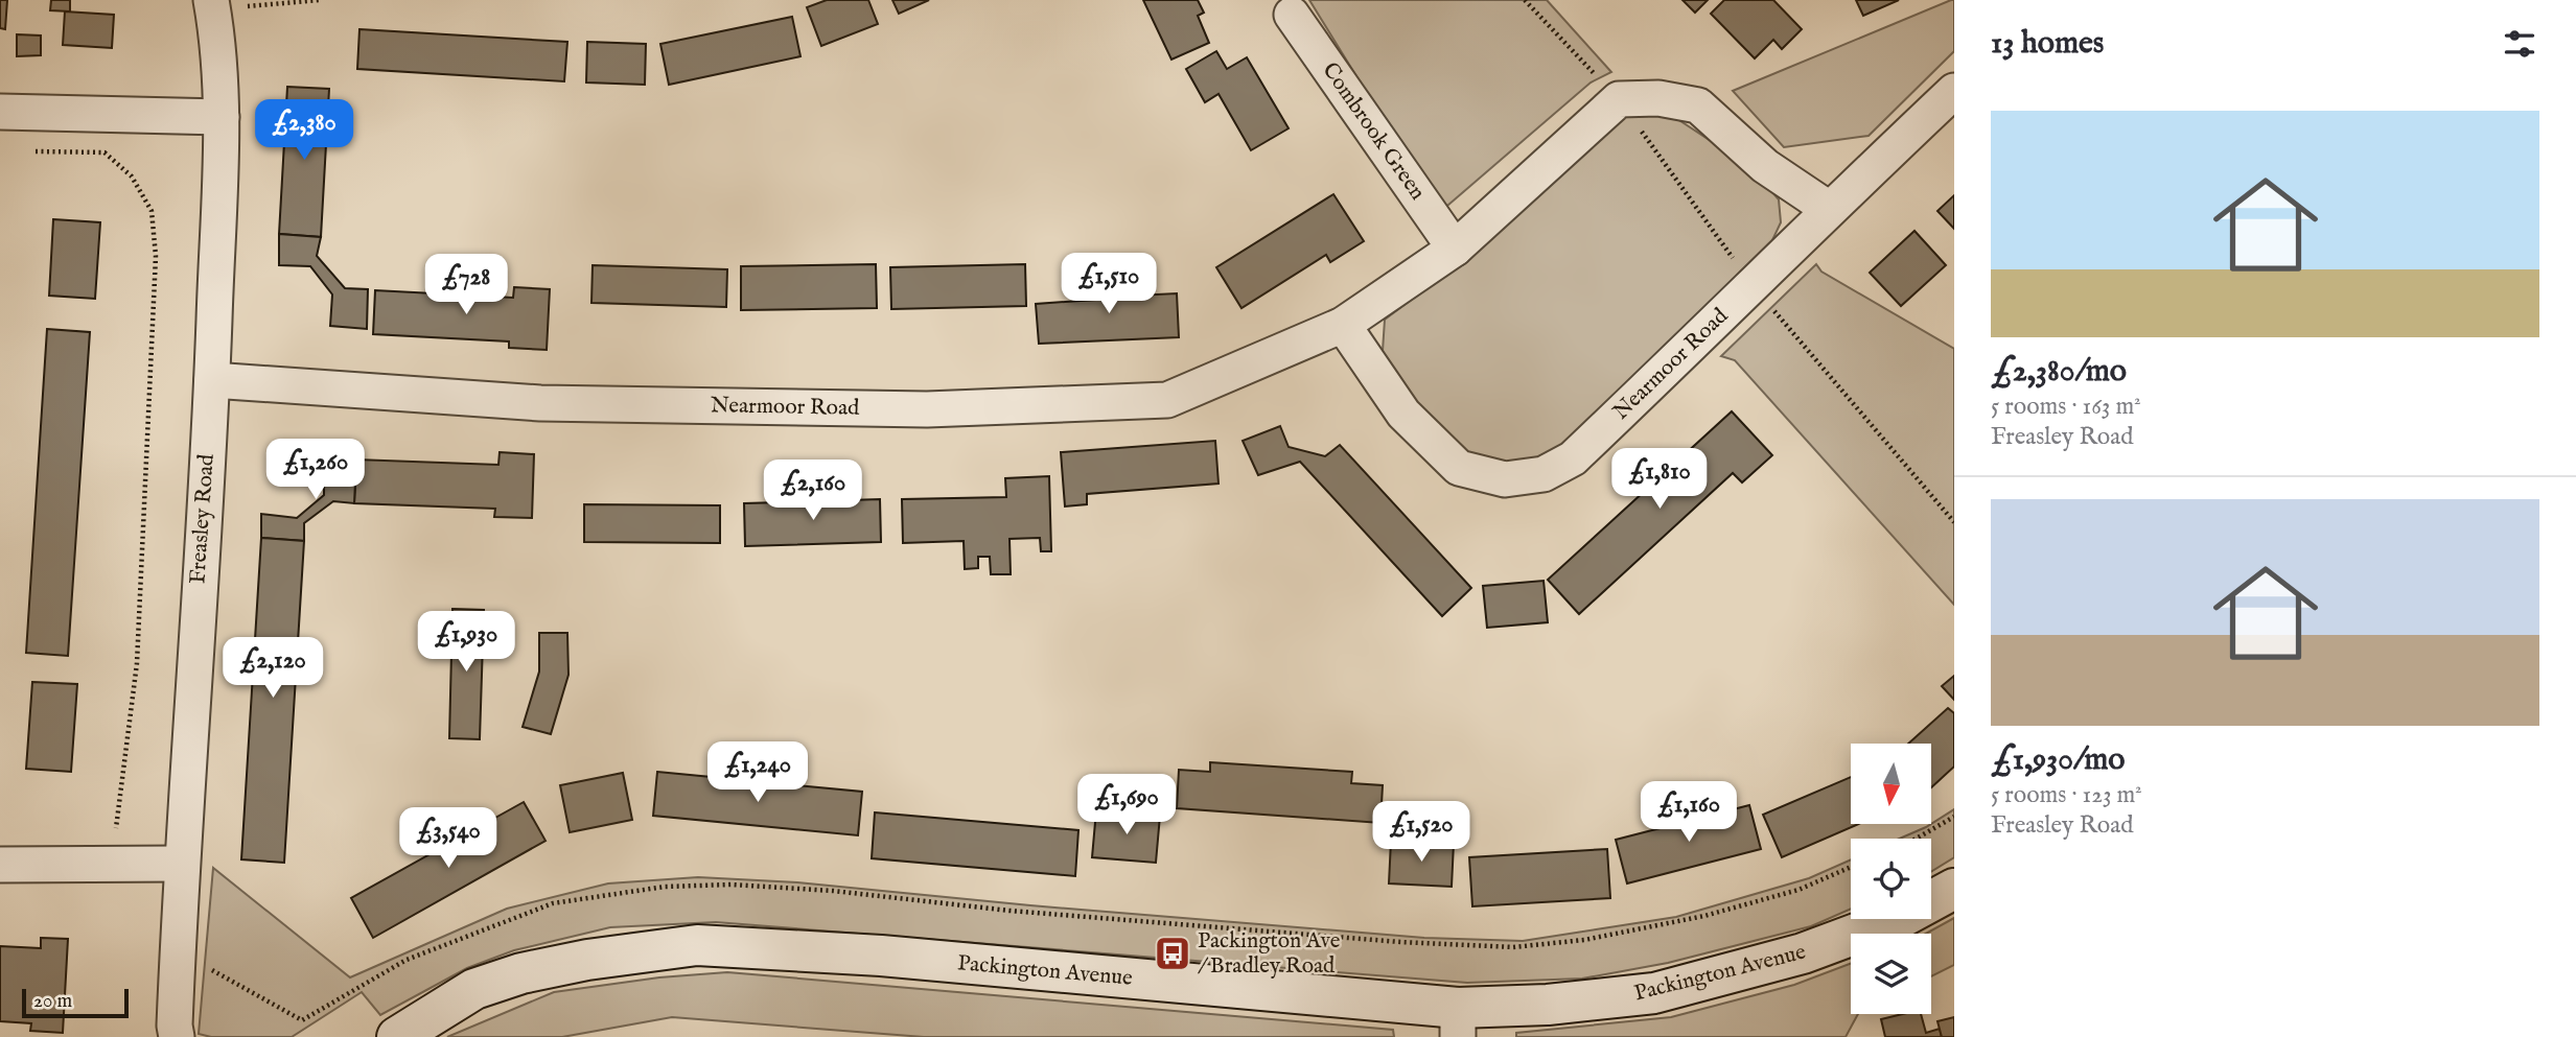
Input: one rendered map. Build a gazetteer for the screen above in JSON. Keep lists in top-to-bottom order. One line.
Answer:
{"streets":{"street":["Combrook Green","Nearmoor Road","Freasley Road","Packington Avenue"]},"crossings":[["Combrook Green","Nearmoor Road"],["Nearmoor Road","Freasley Road"]],"places":{"bus stop":["Packington Ave / Bradley Road"]},"scale_bar":"20 m","north":"bottom","page":{"heading":"13 homes","list":[{"name":"£2,380/mo","note":"5 rooms · 163 m² · Freasley Road"},{"name":"£1,930/mo","note":"5 rooms · 123 m² · Freasley Road"}],"price":["£2,380","£1,510","£728","£1,260","£1,810","£2,160","£1,930","£2,120","£1,240","£1,690","£1,160","£1,520","£3,540"],"scale":"20 m"}}
